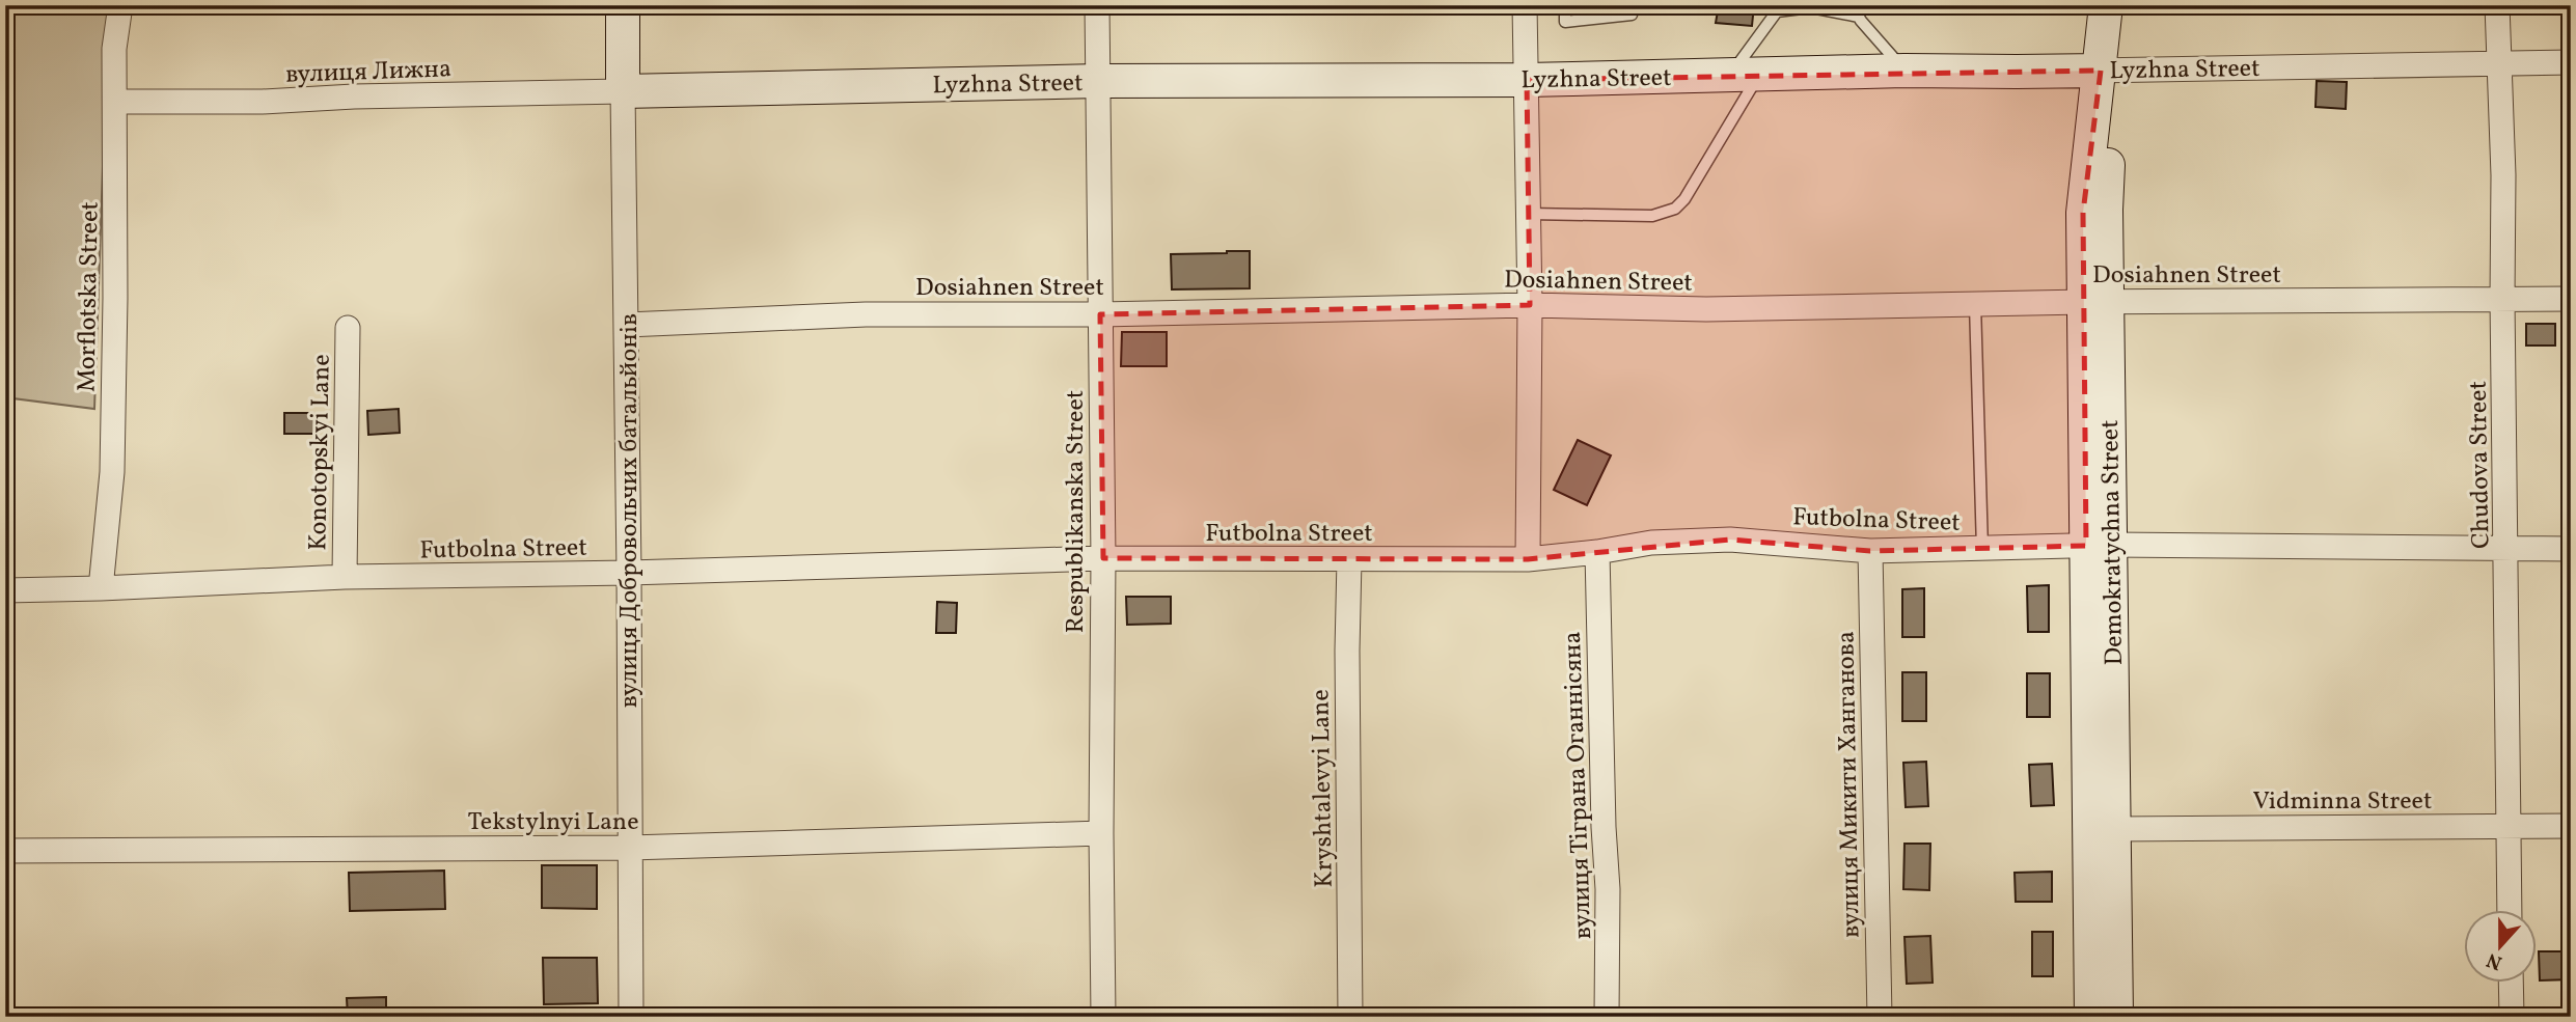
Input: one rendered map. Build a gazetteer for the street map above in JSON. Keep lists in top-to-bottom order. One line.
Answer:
{"streets":{"street":["Lyzhna Street","вулиця Лижна","Dosiahnen Street","Morflotska Street","Konotopskyi Lane","Chudova Street","вулиця Добровольчих батальйонів","Respublikanska Street","Futbolna Street","Demokratychna Street","вулиця Микити Ханганова","вулиця Тіграна Оганнісяна","Kryshtalevyi Lane","Vidminna Street","Tekstylnyi Lane"]},"crossings":[["Lyzhna Street","вулиця Лижна"],["Lyzhna Street","Chudova Street"],["Lyzhna Street","вулиця Добровольчих батальйонів"],["Lyzhna Street","Respublikanska Street"],["Lyzhna Street","Demokratychna Street"],["вулиця Лижна","Morflotska Street"],["вулиця Лижна","вулиця Добровольчих батальйонів"],["Dosiahnen Street","Chudova Street"],["Dosiahnen Street","вулиця Добровольчих батальйонів"],["Dosiahnen Street","Respublikanska Street"],["Dosiahnen Street","Demokratychna Street"],["Morflotska Street","Futbolna Street"],["Konotopskyi Lane","Futbolna Street"],["Chudova Street","Futbolna Street"],["Chudova Street","Vidminna Street"],["вулиця Добровольчих батальйонів","Futbolna Street"],["вулиця Добровольчих батальйонів","Tekstylnyi Lane"],["Respublikanska Street","Futbolna Street"],["Respublikanska Street","Tekstylnyi Lane"],["Futbolna Street","Demokratychna Street"],["Futbolna Street","вулиця Микити Ханганова"],["Futbolna Street","вулиця Тіграна Оганнісяна"],["Futbolna Street","Kryshtalevyi Lane"],["Demokratychna Street","Vidminna Street"]],"north":"bottom"}
